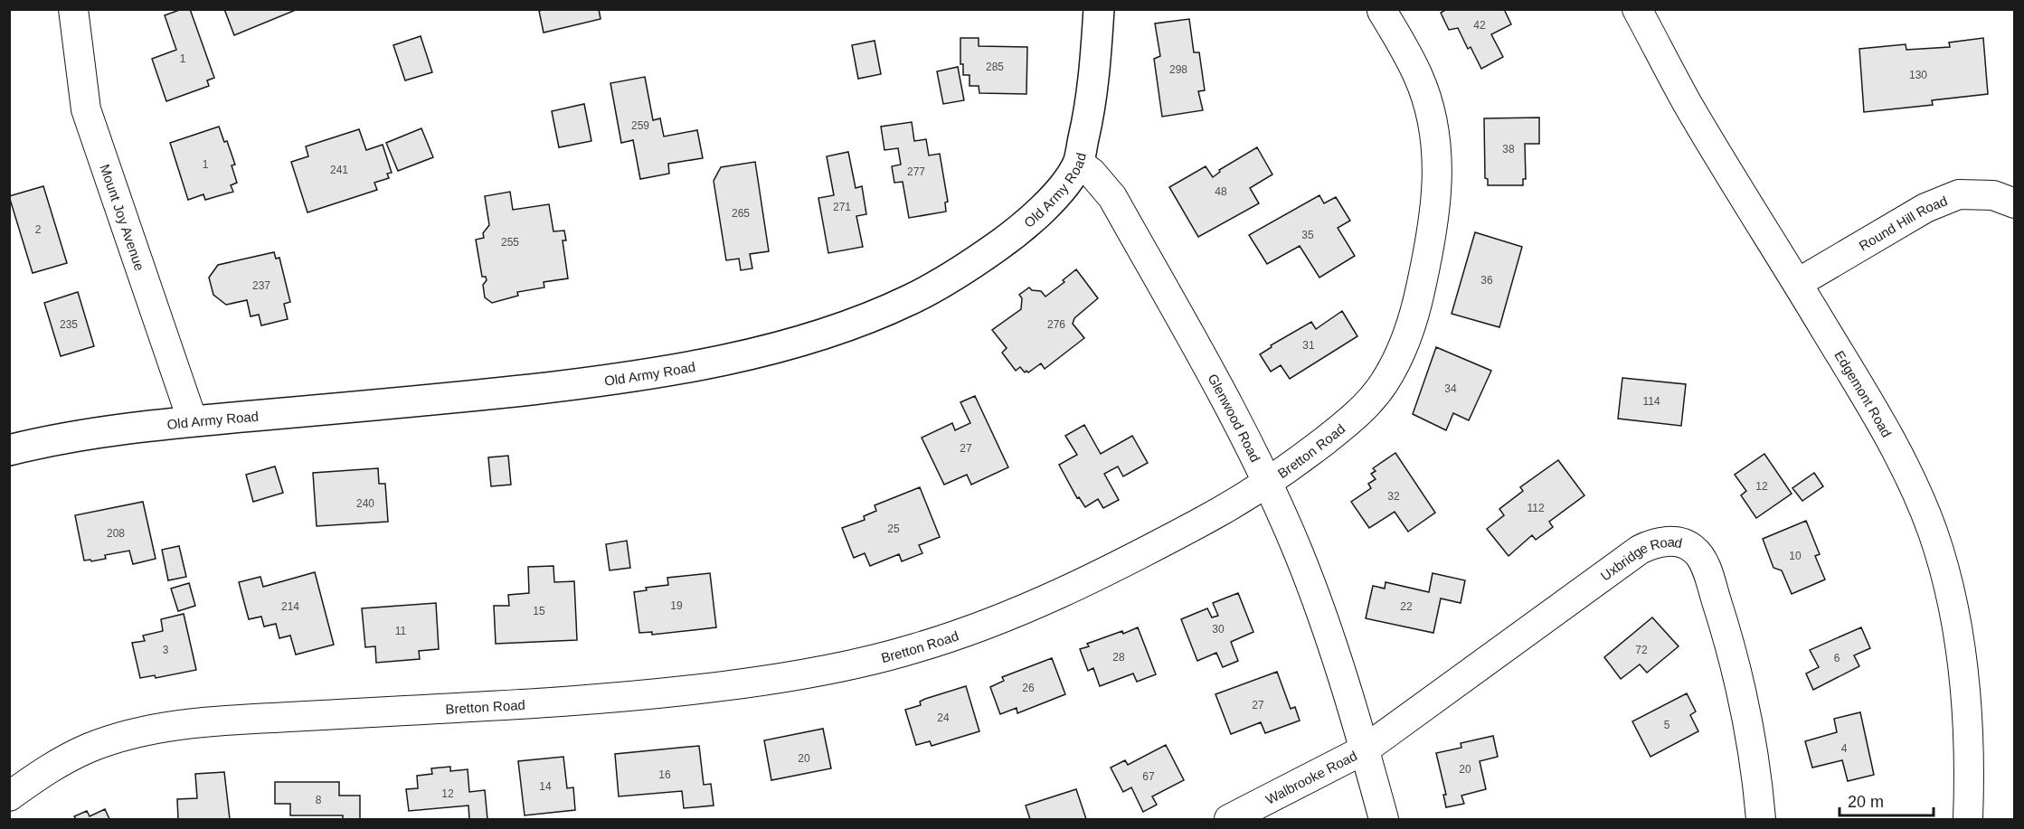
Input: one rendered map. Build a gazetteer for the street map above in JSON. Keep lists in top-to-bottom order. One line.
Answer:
{"streets":{"street":["Old Army Road","Mount Joy Avenue","Round Hill Road","Edgemont Road","Glenwood Road","Bretton Road","Uxbridge Road","Walbrooke Road"]},"crossings":[["Old Army Road","Mount Joy Avenue"],["Old Army Road","Glenwood Road"],["Round Hill Road","Edgemont Road"],["Glenwood Road","Bretton Road"],["Glenwood Road","Uxbridge Road"],["Glenwood Road","Walbrooke Road"],["Uxbridge Road","Walbrooke Road"]],"house_numbers":["42","1","285","298","130","259","38","1","241","277","48","271","265","2","35","255","36","237","235","276","31","34","114","27","12","32","240","112","25","208","10","19","214","22","15","30","11","3","72","28","6","26","27","24","5","4","20","20","16","67","14","12","8"],"scale_bar":"20 m"}
